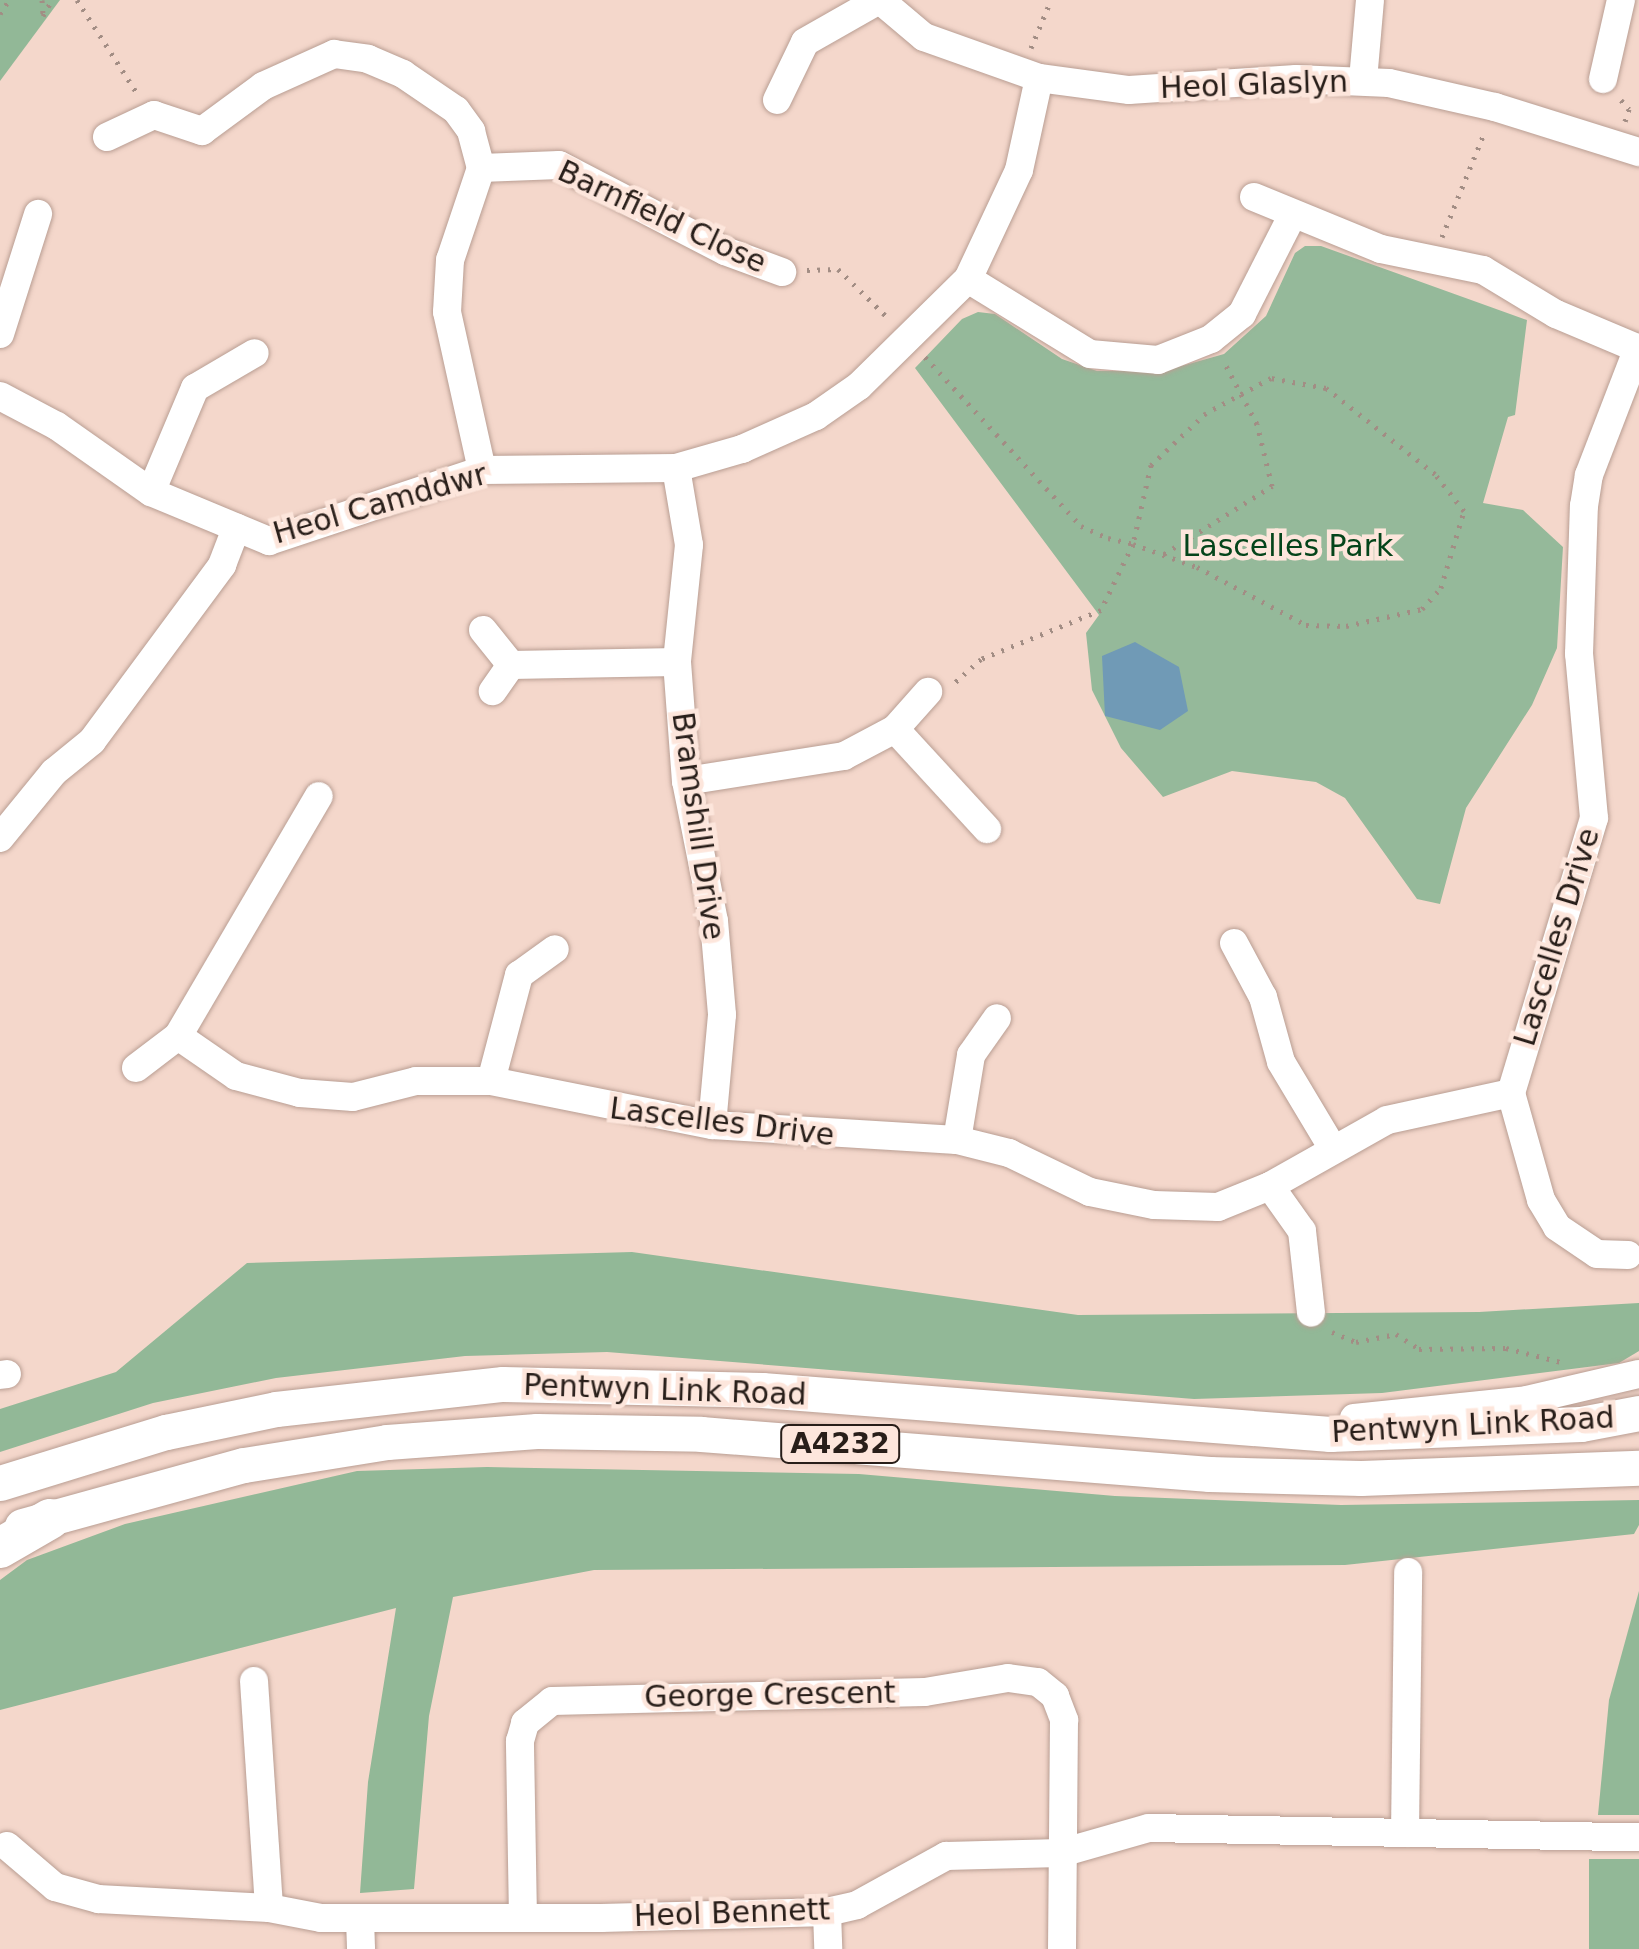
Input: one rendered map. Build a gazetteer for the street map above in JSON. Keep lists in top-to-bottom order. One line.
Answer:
{"streets":{"main road":["Pentwyn Link Road","A4232"],"street":["Heol Glaslyn","Barnfield Close","Heol Camddwr","Bramshill Drive","Lascelles Drive","George Crescent","Heol Bennett"]},"crossings":[["Heol Glaslyn","Heol Camddwr"],["Heol Camddwr","Bramshill Drive"],["Bramshill Drive","Lascelles Drive"],["George Crescent","Heol Bennett"]],"parks":["Lascelles Park"]}
